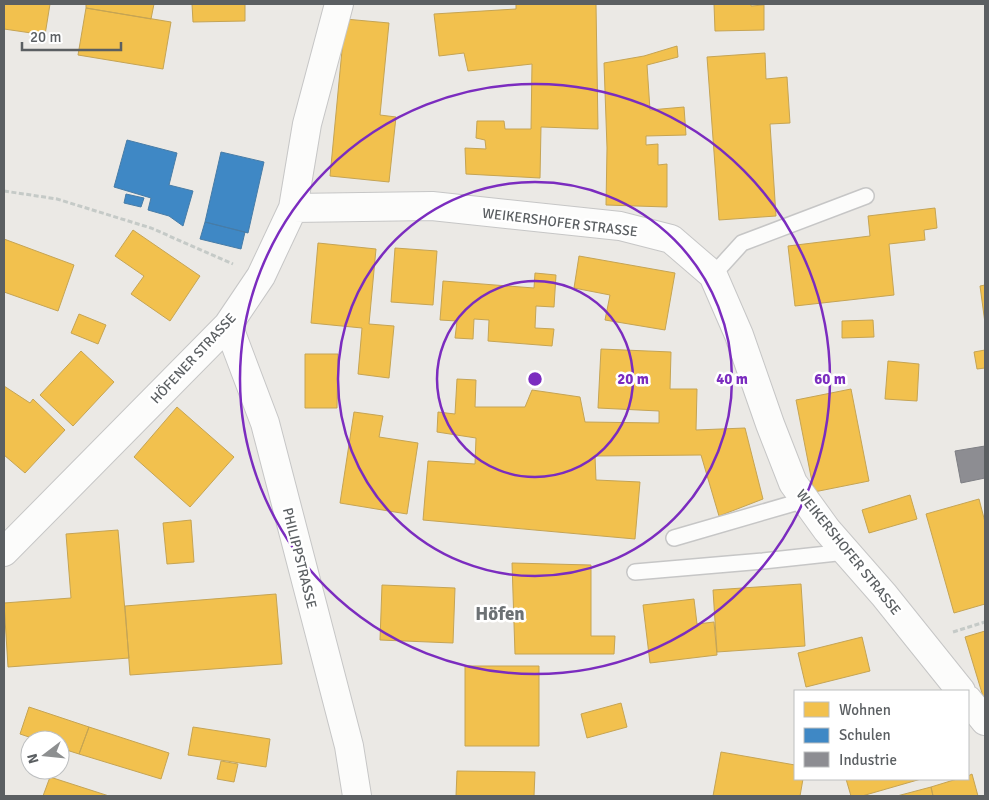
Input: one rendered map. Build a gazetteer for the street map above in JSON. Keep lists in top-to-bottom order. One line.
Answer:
{"streets":{"street":["WEIKERSHOFER STRASSE","HÖFENER STRASSE","PHILIPPSTRASSE"]},"crossings":[["WEIKERSHOFER STRASSE","HÖFENER STRASSE"],["HÖFENER STRASSE","PHILIPPSTRASSE"]],"districts":["Höfen"],"legend":["Wohnen","Schulen","Industrie"],"scale_bar":"20 m","north":"left","rings":["20 m","40 m","60 m"]}
